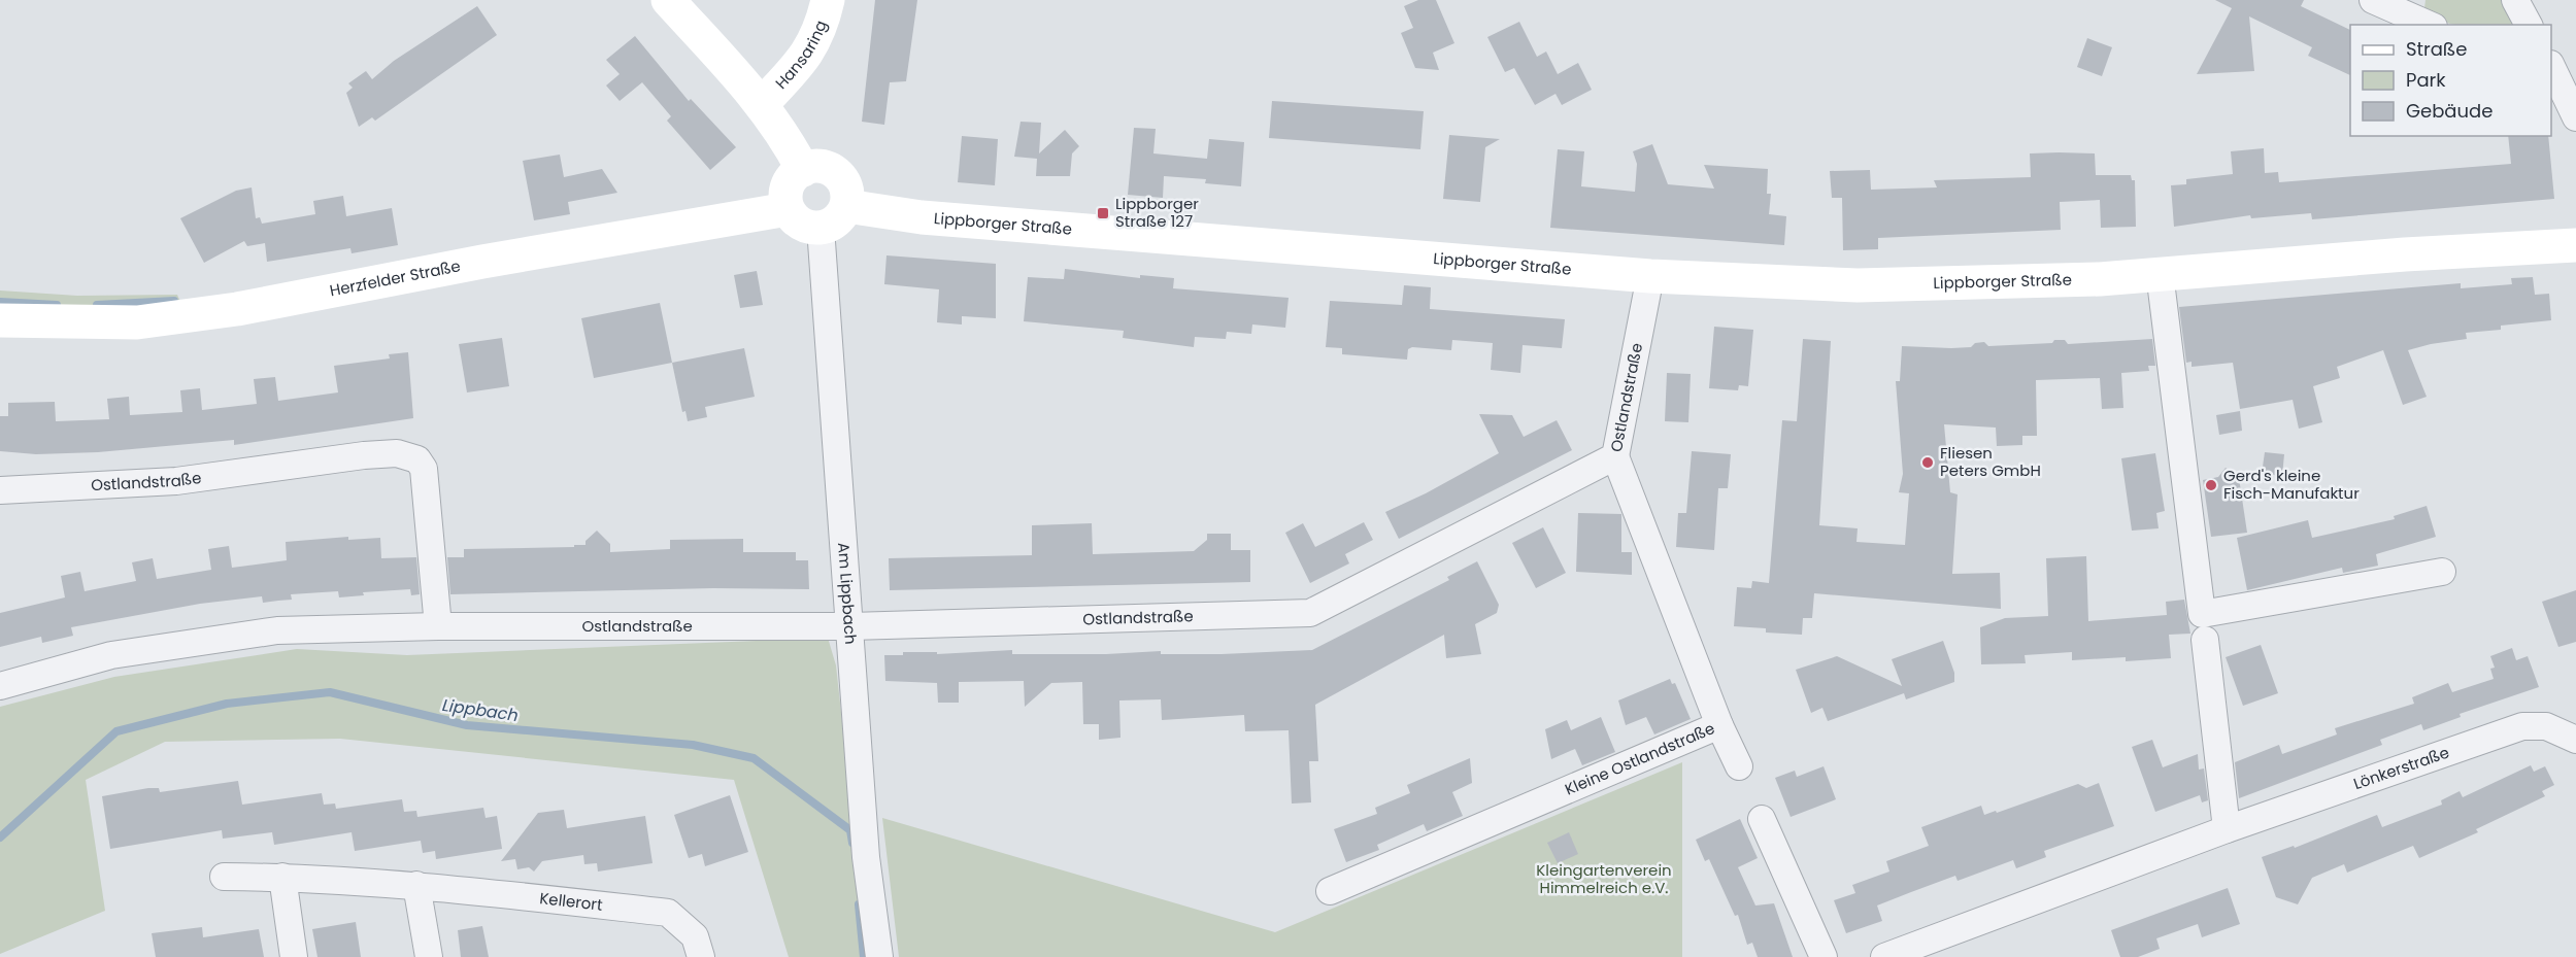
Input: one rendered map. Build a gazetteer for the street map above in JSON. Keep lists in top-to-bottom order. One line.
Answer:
{"streets":{"main road":["Hansaring","Lippborger Straße","Herzfelder Straße"],"street":["Ostlandstraße","Am Lippbach","Kleine Ostlandstraße","Lönkerstraße","Kellerort"]},"crossings":[["Lippborger Straße","Herzfelder Straße"],["Lippborger Straße","Ostlandstraße"],["Lippborger Straße","Am Lippbach"],["Herzfelder Straße","Am Lippbach"],["Ostlandstraße","Am Lippbach"],["Ostlandstraße","Kleine Ostlandstraße"]],"water":["Lippbach"],"parks":["Kleingartenverein Himmelreich e.V."],"places":{"transit":["Lippborger Straße 127"],"other":["Fliesen Peters GmbH","Gerd's kleine Fisch-Manufaktur"]},"legend":["Straße","Park","Gebäude"]}
